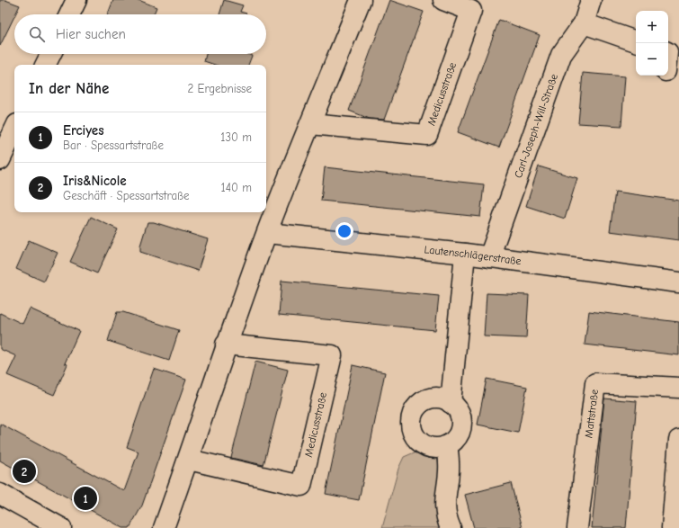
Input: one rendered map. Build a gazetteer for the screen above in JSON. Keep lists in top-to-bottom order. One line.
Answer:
{"streets":{"street":["Medicusstraße","Carl-Joseph-Will-Straße","Lautenschlägerstraße","Mattstraße"]},"crossings":[["Carl-Joseph-Will-Straße","Lautenschlägerstraße"]],"page":{"map_buttons":["+","−"],"search":"Hier suchen","heading":["In der Nähe","2 Ergebnisse"],"list":[{"mark":"1","name":"Erciyes","note":"Bar · Spessartstraße","value":"130 m"},{"mark":"2","name":"Iris&Nicole","note":"Geschäft · Spessartstraße","value":"140 m"}],"pins":["2","1"]}}
